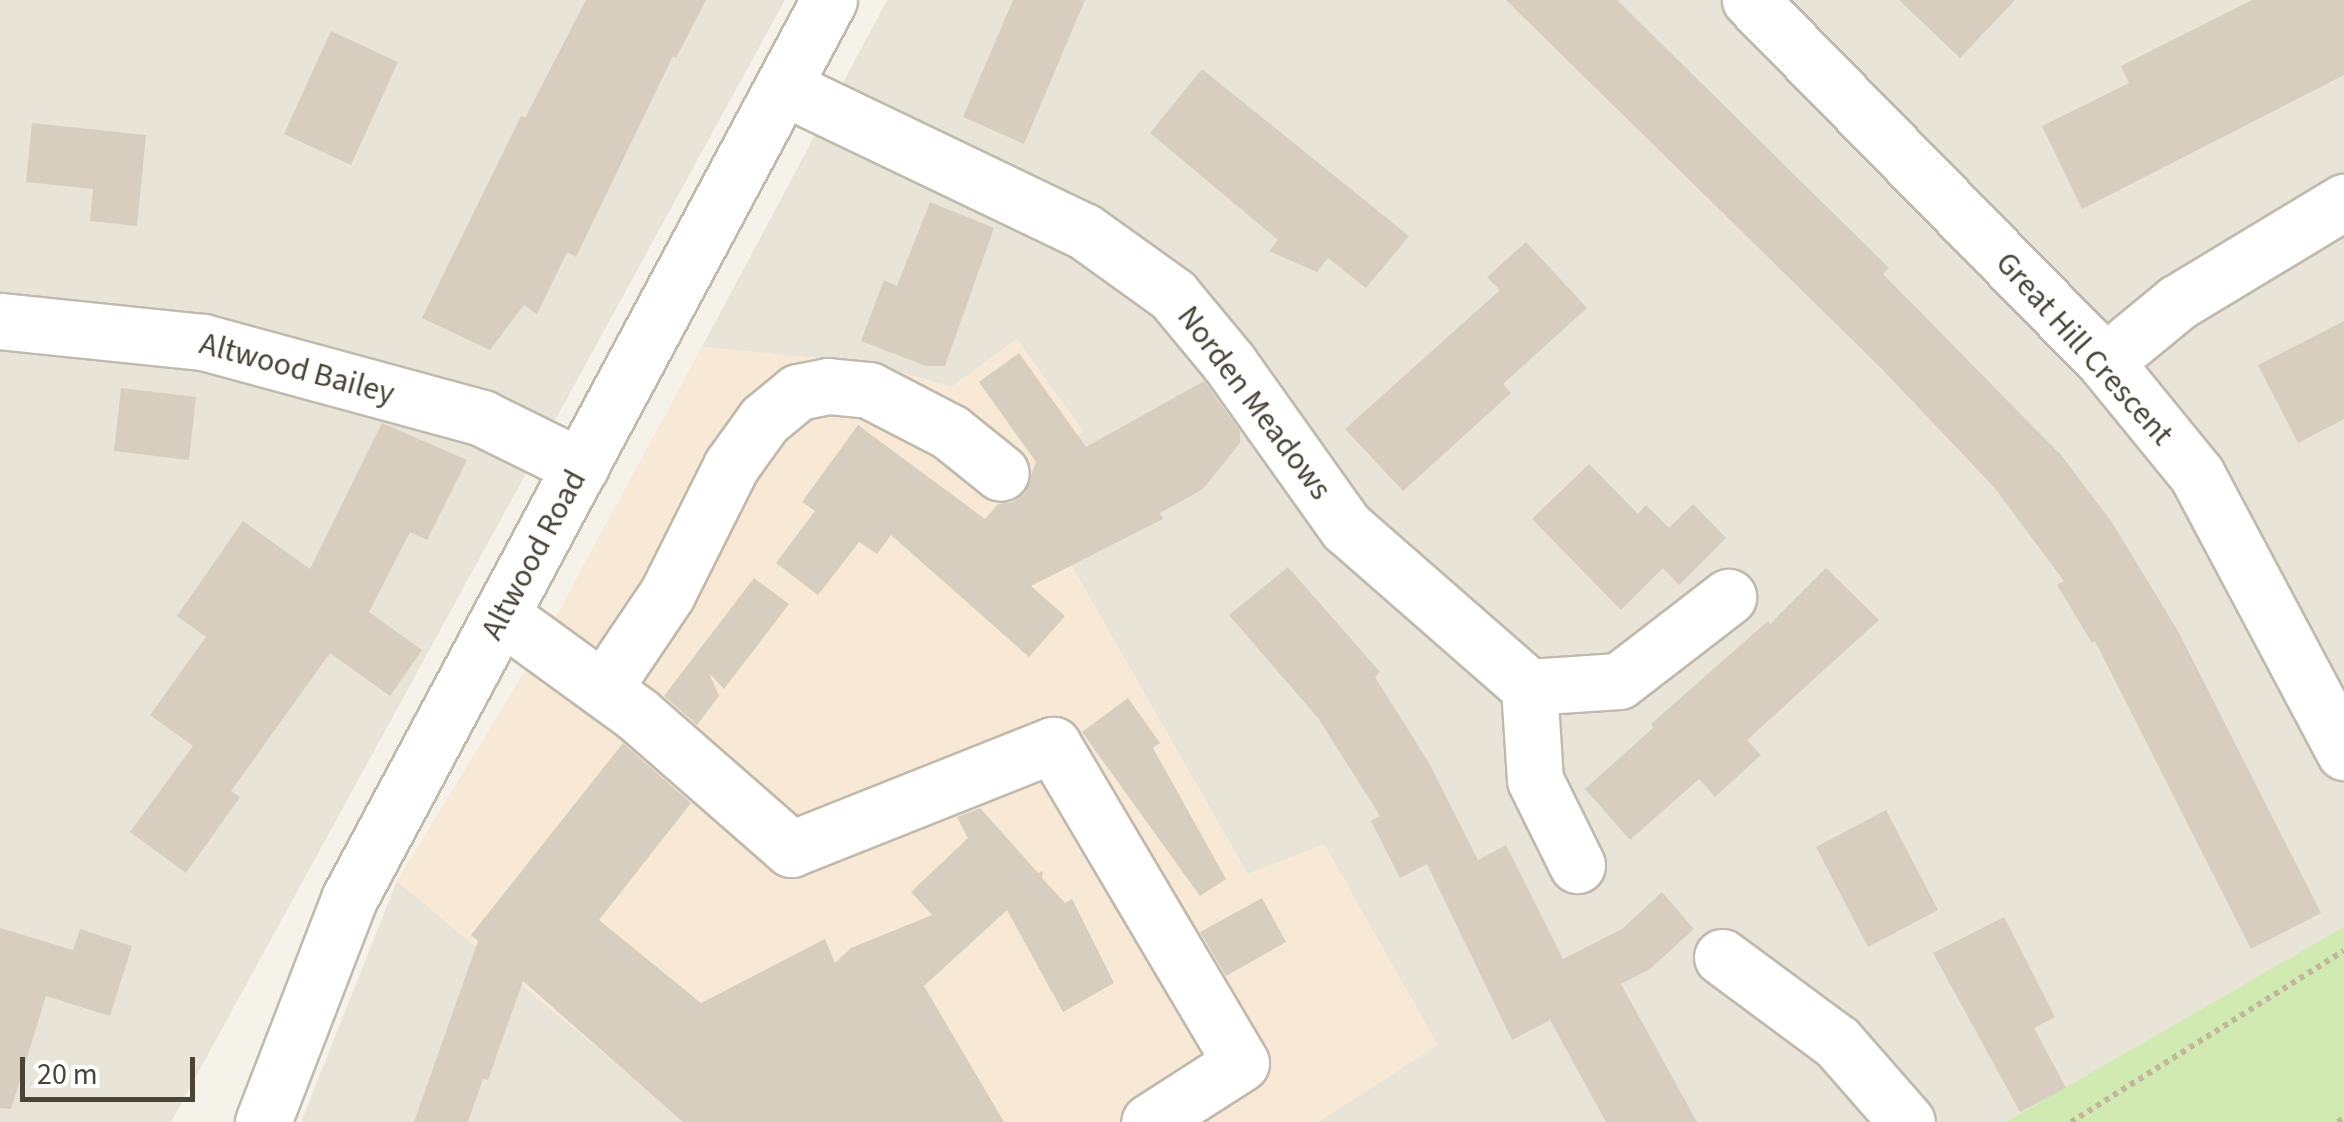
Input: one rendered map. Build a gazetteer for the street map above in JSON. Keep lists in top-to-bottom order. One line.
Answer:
{"streets":{"street":["Great Hill Crescent","Altwood Bailey","Norden Meadows","Altwood Road"]},"crossings":[["Altwood Bailey","Altwood Road"],["Norden Meadows","Altwood Road"]],"scale_bar":"20 m"}
